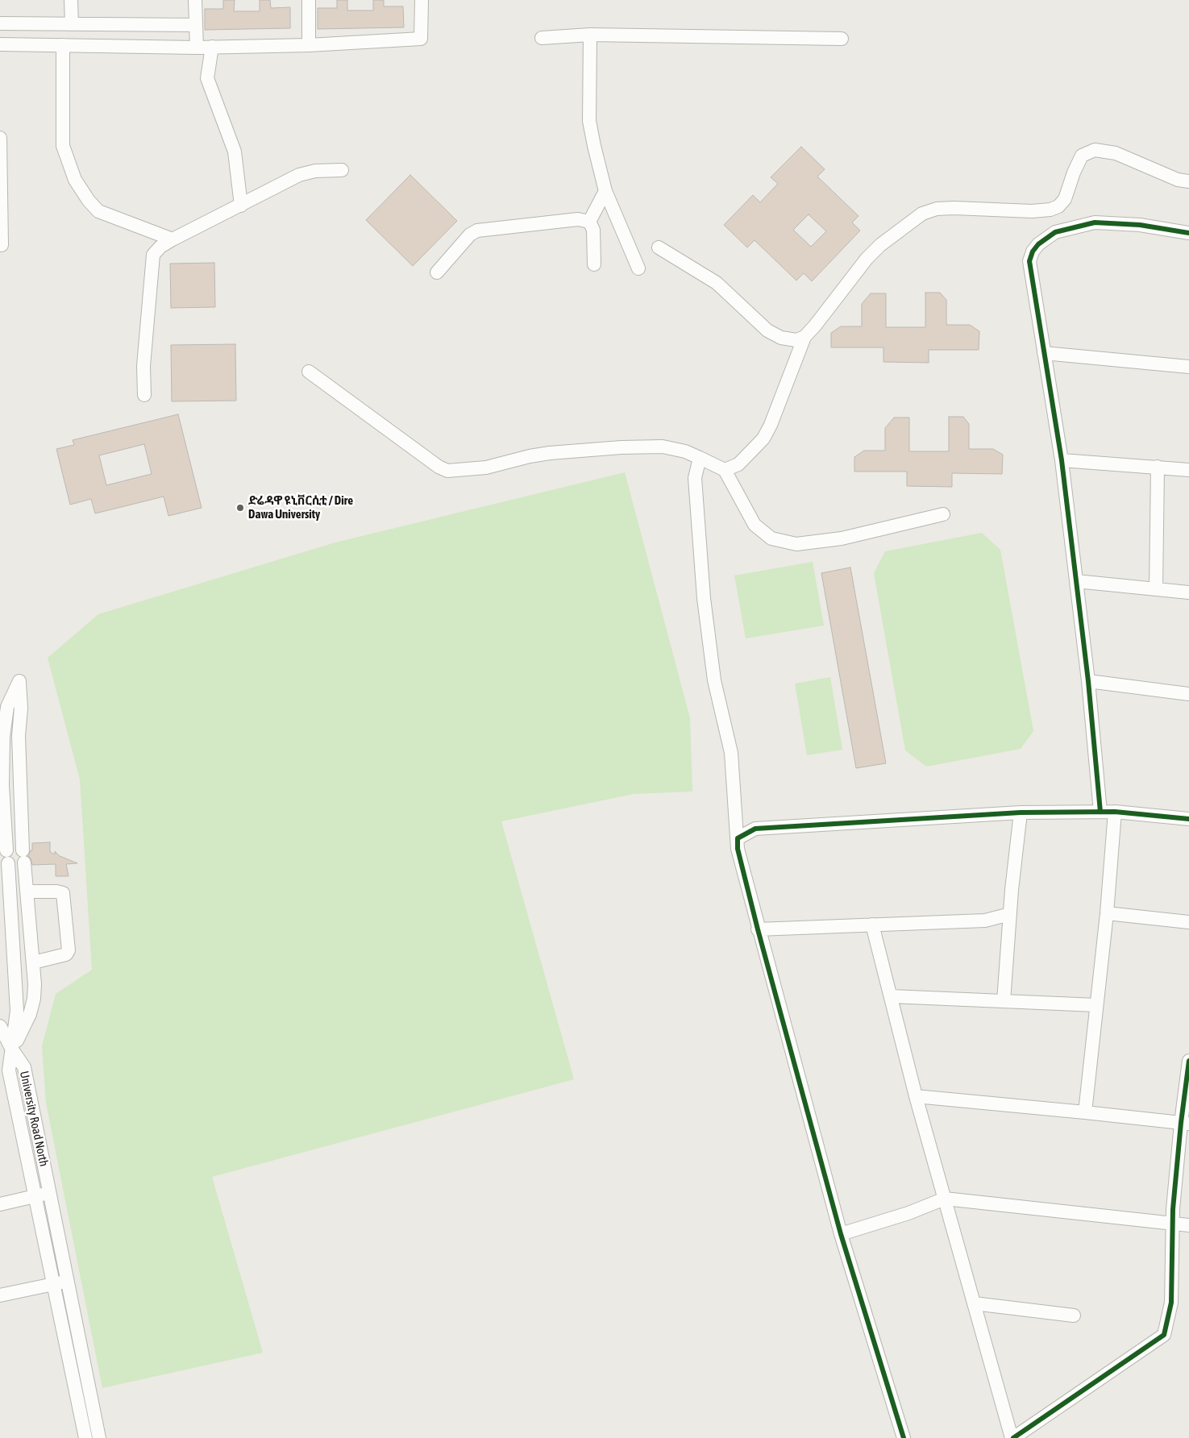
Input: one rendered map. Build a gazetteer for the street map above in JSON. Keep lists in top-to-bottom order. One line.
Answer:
{"streets":{"street":["University Road North"]},"places":["ድሬዳዋ ዩኒቨርሲቲ / Dire Dawa University"]}
